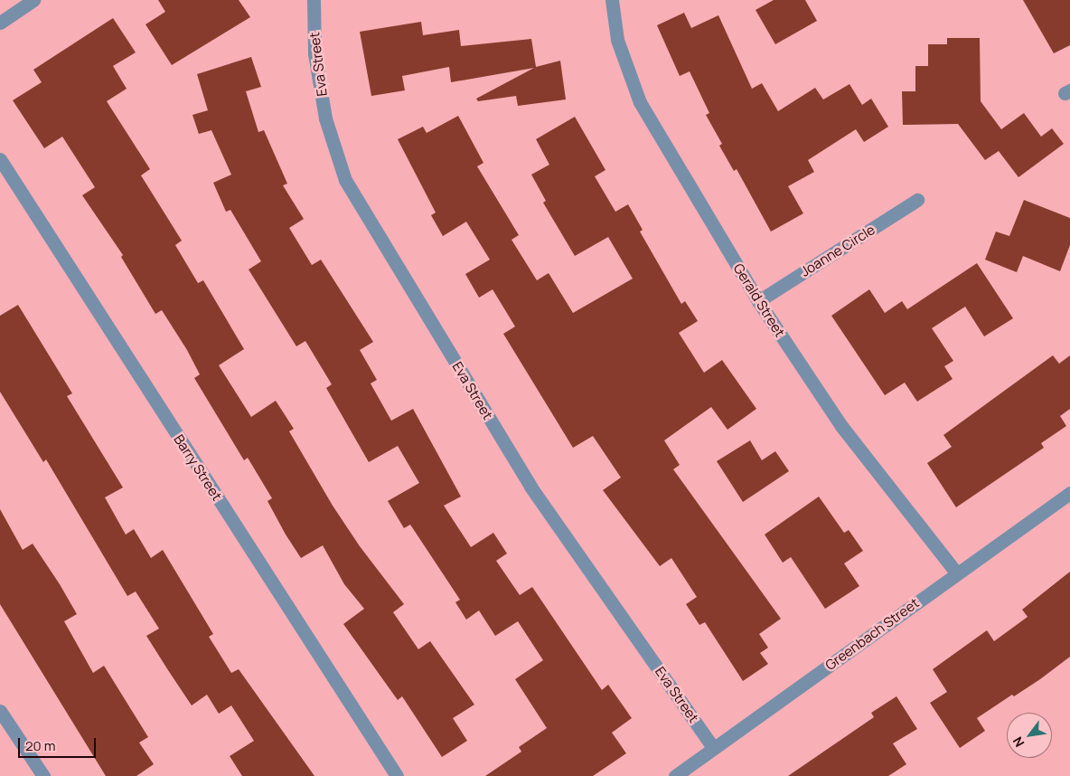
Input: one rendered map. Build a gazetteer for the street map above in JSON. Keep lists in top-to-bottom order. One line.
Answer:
{"streets":{"street":["Eva Street","Joanne Circle","Gerald Street","Barry Street","Greenbach Street"]},"crossings":[["Eva Street","Greenbach Street"],["Joanne Circle","Gerald Street"],["Gerald Street","Greenbach Street"]],"scale_bar":"20 m","north":"bottom left"}
